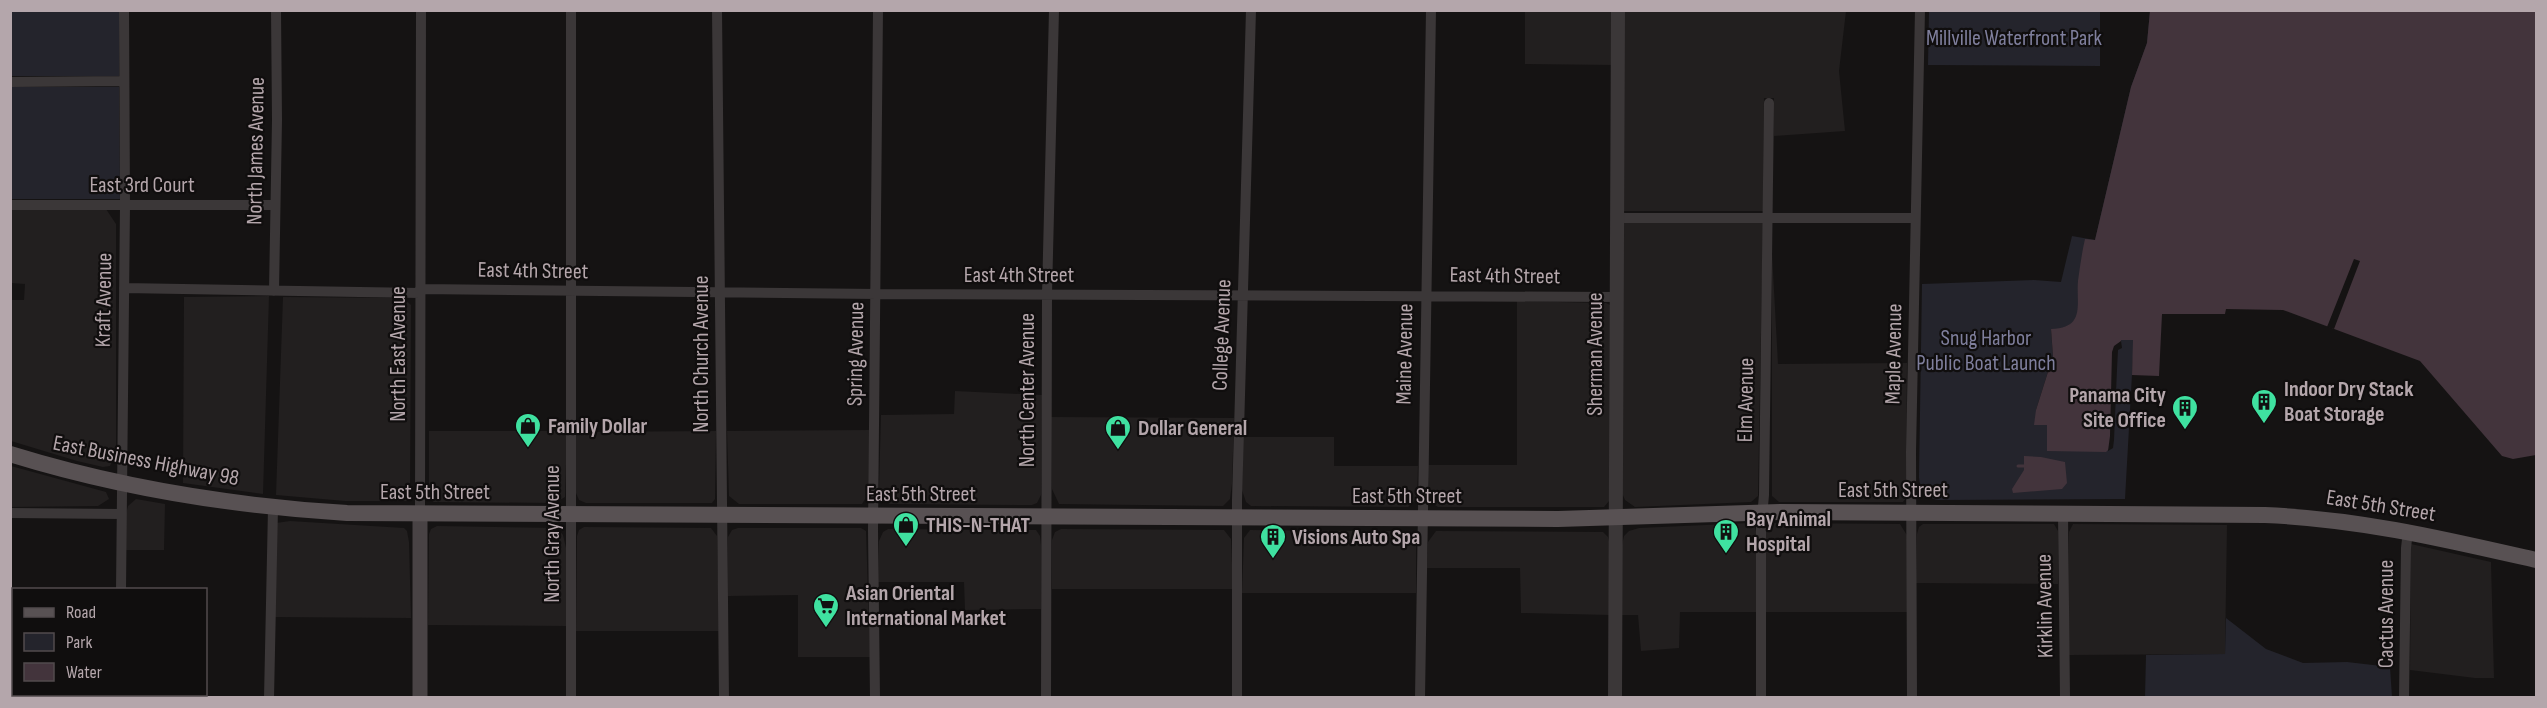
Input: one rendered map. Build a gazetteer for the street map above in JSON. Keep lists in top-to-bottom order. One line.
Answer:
{"streets":{"main road":["North East Avenue","East Business Highway 98","East 5th Street"],"street":["North James Avenue","East 3rd Court","East 4th Street","Kraft Avenue","College Avenue","North Church Avenue","Spring Avenue","Maine Avenue","Sherman Avenue","Maple Avenue","North Center Avenue","Elm Avenue","North Gray Avenue","Kirklin Avenue","Cactus Avenue"]},"crossings":[["North James Avenue","East 3rd Court"],["North James Avenue","East 4th Street"],["East 3rd Court","Kraft Avenue"],["East 4th Street","Kraft Avenue"],["East 4th Street","College Avenue"],["East 4th Street","North East Avenue"],["East 4th Street","North Church Avenue"],["East 4th Street","Spring Avenue"],["East 4th Street","Maine Avenue"],["East 4th Street","Sherman Avenue"],["East 4th Street","North Center Avenue"],["East 4th Street","North Gray Avenue"],["Kraft Avenue","East Business Highway 98"],["College Avenue","East 5th Street"],["North East Avenue","East 5th Street"],["North Church Avenue","East 5th Street"],["Spring Avenue","East 5th Street"],["Maine Avenue","East 5th Street"],["Sherman Avenue","East 5th Street"],["Maple Avenue","East 5th Street"],["North Center Avenue","East 5th Street"],["Elm Avenue","East 5th Street"],["East Business Highway 98","East 5th Street"],["East 5th Street","North Gray Avenue"],["East 5th Street","Kirklin Avenue"],["East 5th Street","Cactus Avenue"]],"parks":["Millville Waterfront Park","Snug Harbor Public Boat Launch"],"places":{"building":["Indoor Dry Stack Boat Storage","Panama City Site Office","Bay Animal Hospital","Visions Auto Spa"],"shop":["Family Dollar","Dollar General","THIS-N-THAT"],"supermarket":["Asian Oriental International Market"]},"legend":["Road","Park","Water"]}
